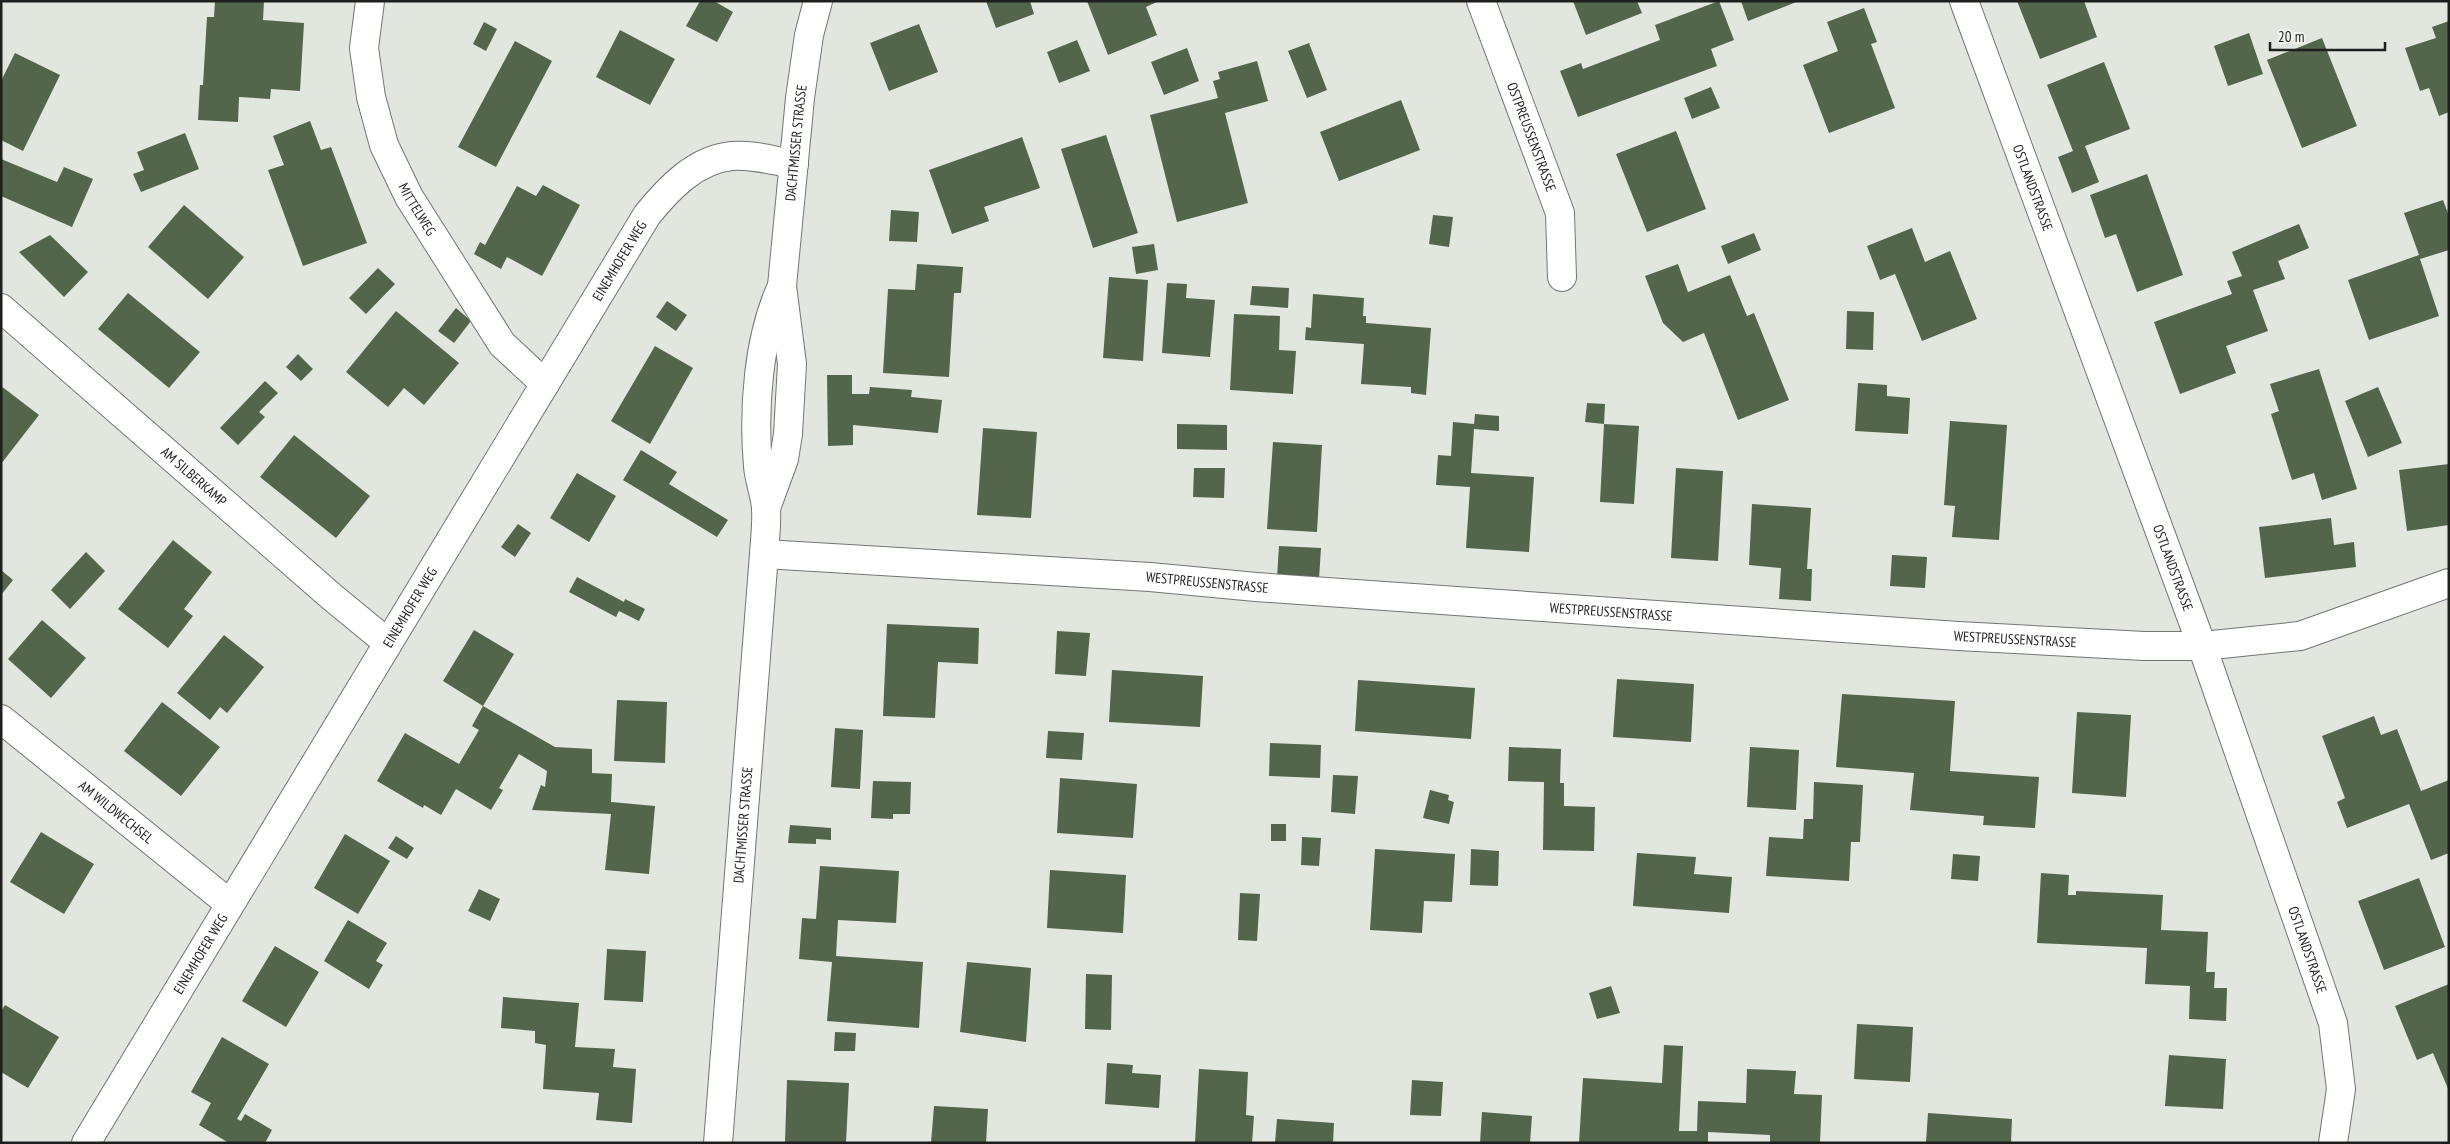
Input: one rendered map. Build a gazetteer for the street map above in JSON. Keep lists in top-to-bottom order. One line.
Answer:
{"streets":{"street":["OSTPREUSSENSTRASSE","DACHTMISSER STRASSE","OSTLANDSTRASSE","MITTELWEG","EINEMHOFER WEG","AM SILBERKAMP","WESTPREUSSENSTRASSE","AM WILDWECHSEL"]},"crossings":[["DACHTMISSER STRASSE","EINEMHOFER WEG"],["DACHTMISSER STRASSE","WESTPREUSSENSTRASSE"],["OSTLANDSTRASSE","WESTPREUSSENSTRASSE"],["MITTELWEG","EINEMHOFER WEG"],["EINEMHOFER WEG","AM SILBERKAMP"],["EINEMHOFER WEG","AM WILDWECHSEL"]],"scale_bar":"20 m"}
